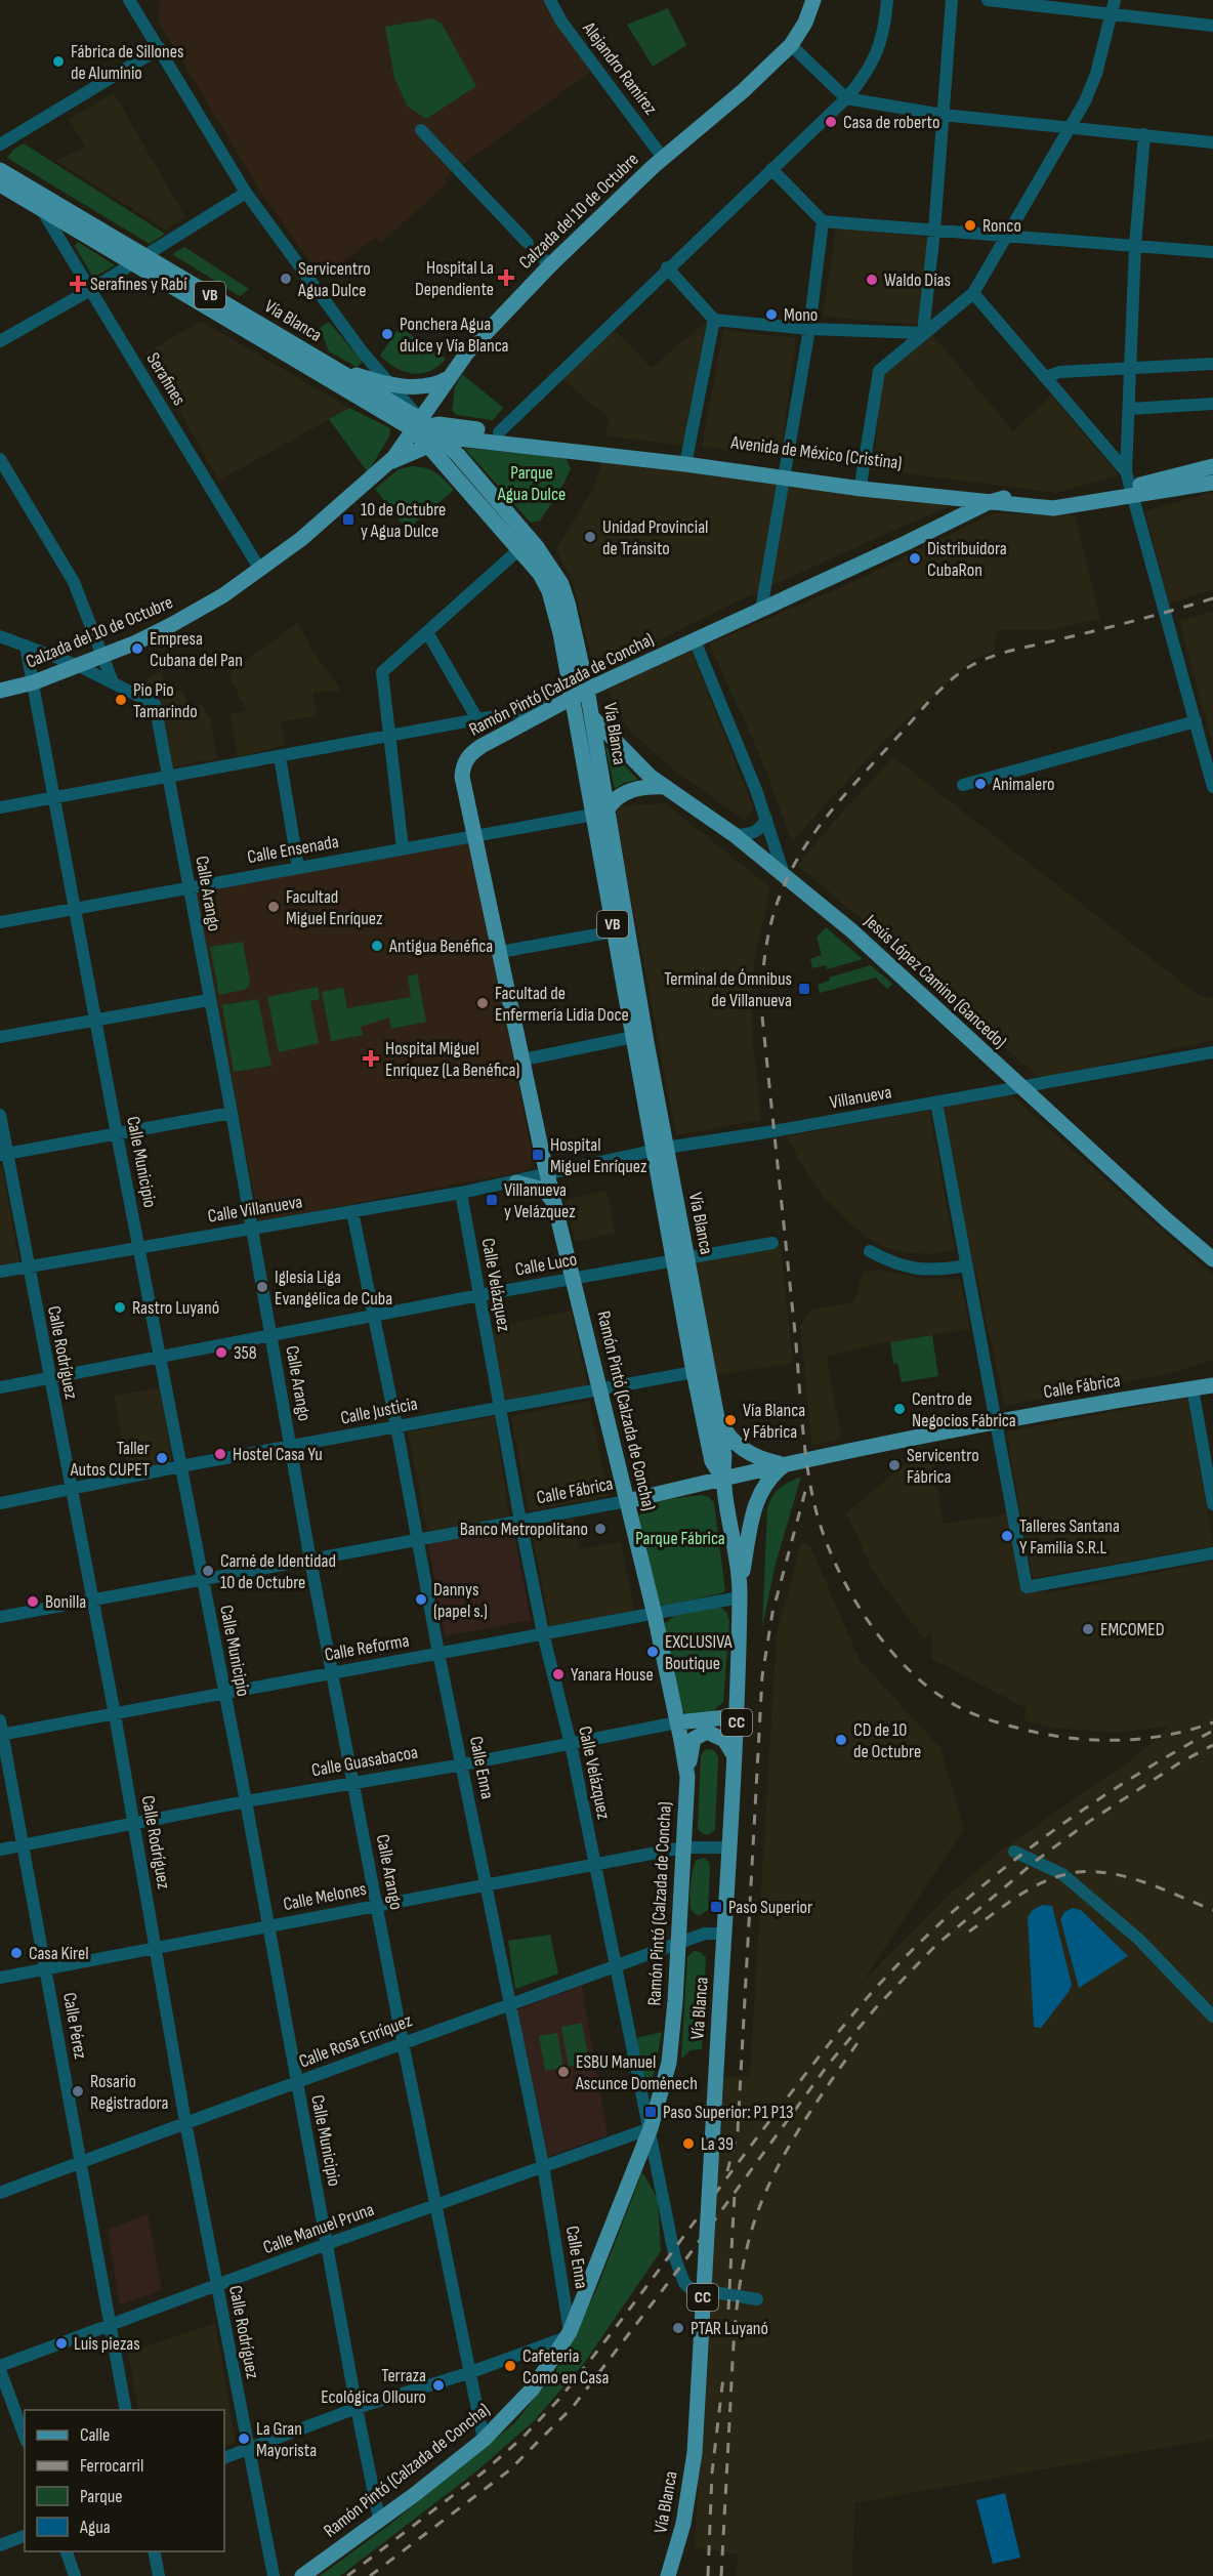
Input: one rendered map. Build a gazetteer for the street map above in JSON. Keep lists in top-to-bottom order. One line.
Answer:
{"streets":{"main road":["Calzada del 10 de Octubre","VB","Vía Blanca","Avenida de México (Cristina)","Ramón Pintó (Calzada de Concha)","Jesús López Camino (Gancedo)","Calle Fábrica","CC","Calle Guasabacoa"],"street":["Alejandro Ramírez","Serafines","Calle Ensenada","Calle Arango","Villanueva","Calle Municipio","Calle Villanueva","Calle Luco","Calle Velázquez","Calle Rodríguez","Calle Justicia","Calle Reforma","Calle Enna","Calle Melones","Calle Pérez","Calle Rosa Enríquez","Calle Manuel Pruna"]},"crossings":[["Alejandro Ramírez","Calzada del 10 de Octubre"],["Calzada del 10 de Octubre","Vía Blanca"],["Calzada del 10 de Octubre","Serafines"],["Calzada del 10 de Octubre","Avenida de México (Cristina)"],["Calzada del 10 de Octubre","Calle Arango"],["Calzada del 10 de Octubre","Calle Municipio"],["Vía Blanca","Serafines"],["Vía Blanca","Avenida de México (Cristina)"],["Vía Blanca","Ramón Pintó (Calzada de Concha)"],["Vía Blanca","Calle Ensenada"],["Vía Blanca","Villanueva"],["Vía Blanca","Calle Luco"],["Vía Blanca","Calle Fábrica"],["Vía Blanca","Calle Justicia"],["Vía Blanca","Calle Reforma"],["Vía Blanca","Calle Guasabacoa"],["Vía Blanca","Calle Melones"],["Vía Blanca","Calle Rosa Enríquez"],["Avenida de México (Cristina)","Ramón Pintó (Calzada de Concha)"],["Ramón Pintó (Calzada de Concha)","Calle Ensenada"],["Ramón Pintó (Calzada de Concha)","Calle Arango"],["Ramón Pintó (Calzada de Concha)","Villanueva"],["Ramón Pintó (Calzada de Concha)","Calle Municipio"],["Ramón Pintó (Calzada de Concha)","Calle Luco"],["Ramón Pintó (Calzada de Concha)","Calle Velázquez"],["Ramón Pintó (Calzada de Concha)","Calle Fábrica"],["Ramón Pintó (Calzada de Concha)","Calle Justicia"],["Ramón Pintó (Calzada de Concha)","Calle Reforma"],["Ramón Pintó (Calzada de Concha)","Calle Guasabacoa"],["Ramón Pintó (Calzada de Concha)","Calle Enna"],["Ramón Pintó (Calzada de Concha)","Calle Melones"],["Ramón Pintó (Calzada de Concha)","Calle Rosa Enríquez"],["Ramón Pintó (Calzada de Concha)","Calle Manuel Pruna"],["Calle Ensenada","Calle Arango"],["Calle Ensenada","Calle Municipio"],["Calle Arango","Calle Municipio"],["Calle Arango","Calle Villanueva"],["Calle Arango","Calle Luco"],["Calle Arango","Calle Fábrica"],["Calle Arango","Calle Justicia"],["Calle Arango","Calle Reforma"],["Calle Arango","Calle Guasabacoa"],["Calle Arango","Calle Melones"],["Calle Arango","Calle Rosa Enríquez"],["Calle Arango","Calle Manuel Pruna"],["Jesús López Camino (Gancedo)","Villanueva"],["Villanueva","Calle Villanueva"],["Calle Municipio","Calle Villanueva"],["Calle Municipio","Calle Luco"],["Calle Municipio","Calle Fábrica"],["Calle Municipio","Calle Justicia"],["Calle Municipio","Calle Reforma"],["Calle Municipio","Calle Guasabacoa"],["Calle Municipio","Calle Melones"],["Calle Municipio","Calle Rosa Enríquez"],["Calle Municipio","Calle Manuel Pruna"],["Calle Villanueva","Calle Velázquez"],["Calle Villanueva","Calle Rodríguez"],["Calle Villanueva","Calle Enna"],["Calle Luco","Calle Velázquez"],["Calle Luco","Calle Rodríguez"],["Calle Luco","Calle Enna"],["Calle Velázquez","Calle Fábrica"],["Calle Velázquez","Calle Justicia"],["Calle Velázquez","Calle Reforma"],["Calle Velázquez","Calle Guasabacoa"],["Calle Velázquez","Calle Melones"],["Calle Velázquez","Calle Rosa Enríquez"],["Calle Velázquez","Calle Manuel Pruna"],["Calle Rodríguez","Calle Fábrica"],["Calle Rodríguez","Calle Justicia"],["Calle Rodríguez","Calle Reforma"],["Calle Rodríguez","Calle Guasabacoa"],["Calle Rodríguez","Calle Melones"],["Calle Rodríguez","Calle Rosa Enríquez"],["Calle Rodríguez","Calle Manuel Pruna"],["Calle Fábrica","Calle Enna"],["Calle Justicia","Calle Enna"],["Calle Reforma","Calle Enna"],["Calle Reforma","Calle Pérez"],["Calle Guasabacoa","Calle Enna"],["Calle Guasabacoa","Calle Pérez"],["Calle Enna","Calle Melones"],["Calle Enna","Calle Rosa Enríquez"],["Calle Enna","Calle Manuel Pruna"],["Calle Melones","Calle Pérez"],["Calle Pérez","Calle Rosa Enríquez"],["Calle Pérez","Calle Manuel Pruna"]],"parks":["Parque Agua Dulce","Parque Fábrica"],"places":{"other":["Fábrica de Sillones de Aluminio","Casa de roberto","Ronco","Servicentro Agua Dulce","Waldo Días","Mono","Ponchera Agua dulce y Vía Blanca","Unidad Provincial de Tránsito","Distribuidora CubaRon","Empresa Cubana del Pan","Pio Pio Tamarindo","Animalero","Facultad Miguel Enríquez","Antigua Benéfica","Facultad de Enfermería Lidia Doce","Iglesia Liga Evangélica de Cuba","Rastro Luyanó","358","Centro de Negocios Fábrica","Vía Blanca y Fábrica","Hostel Casa Yu","Taller Autos CUPET","Servicentro Fábrica","Banco Metropolitano","Talleres Santana Y Familia S.R.L","Carné de Identidad 10 de Octubre","Dannys (papel s.)","Bonilla","EMCOMED","EXCLUSIVA Boutique","Yanara House","CD de 10 de Octubre","Casa Kirel","ESBU Manuel Ascunce Doménech","Rosario Registradora","La 39","PTAR Luyanó","Luis piezas","Cafeteria Como en Casa","Terraza Ecológica Ollouro","La Gran Mayorista"],"health":["Hospital La Dependiente","Serafines y Rabí","Hospital Miguel Enríquez (La Benéfica)"],"transit":["10 de Octubre y Agua Dulce","Terminal de Ómnibus de Villanueva","Hospital Miguel Enríquez","Villanueva y Velázquez","Paso Superior","Paso Superior: P1 P13"]},"legend":["Calle","Ferrocarril","Parque","Agua"]}
